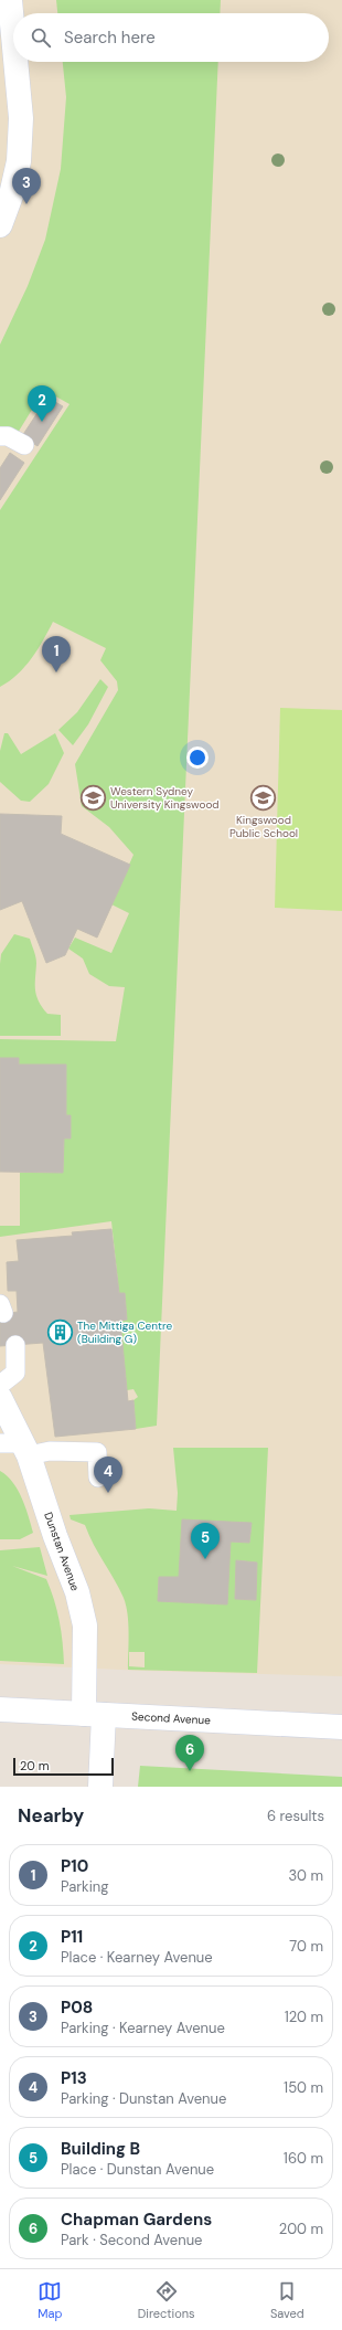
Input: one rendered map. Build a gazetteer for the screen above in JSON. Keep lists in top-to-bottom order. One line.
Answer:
{"streets":{"street":["Dunstan Avenue","Second Avenue"]},"crossings":[["Dunstan Avenue","Second Avenue"]],"places":{"school or university":["Western Sydney University Kingswood","Kingswood Public School"],"building":["The Mittiga Centre (Building G)"]},"scale_bar":"20 m","page":{"search":"Search here","pins":["3","2","1","4","5","6"],"scale":"20 m","heading":["Nearby","6 results"],"list":[{"mark":"1","name":"P10","note":"Parking","value":"30 m"},{"mark":"2","name":"P11","note":"Place · Kearney Avenue","value":"70 m"},{"mark":"3","name":"P08","note":"Parking · Kearney Avenue","value":"120 m"},{"mark":"4","name":"P13","note":"Parking · Dunstan Avenue","value":"150 m"},{"mark":"5","name":"Building B","note":"Place · Dunstan Avenue","value":"160 m"},{"mark":"6","name":"Chapman Gardens","note":"Park · Second Avenue","value":"200 m"}],"nav":["Map","Directions","Saved"]}}
